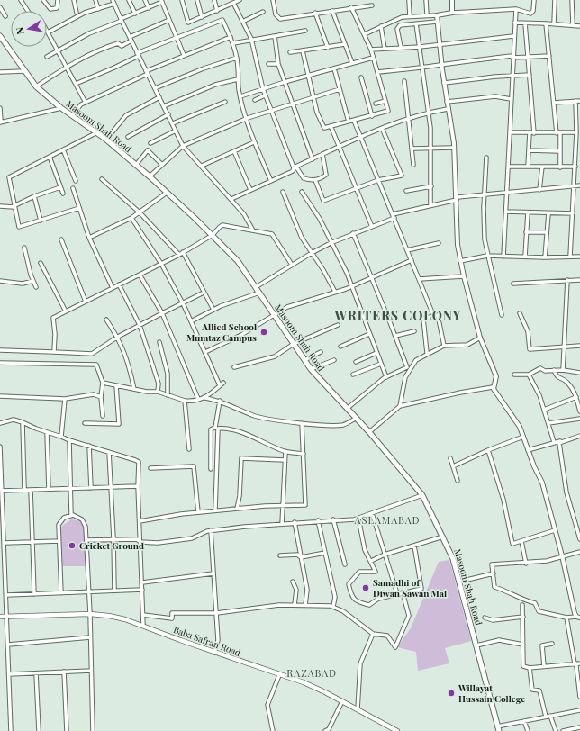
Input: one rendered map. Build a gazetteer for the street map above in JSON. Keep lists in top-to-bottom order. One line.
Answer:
{"streets":{"main road":["Masoom Shah Road","Baba Safran Road"]},"districts":["WRITERS COLONY","ASLAMABAD","RAZABAD"],"places":["Allied School Mumtaz Campus","Cricket Ground","Samadhi of Diwan Sawan Mal","Willayat Hussain College"],"north":"left"}
